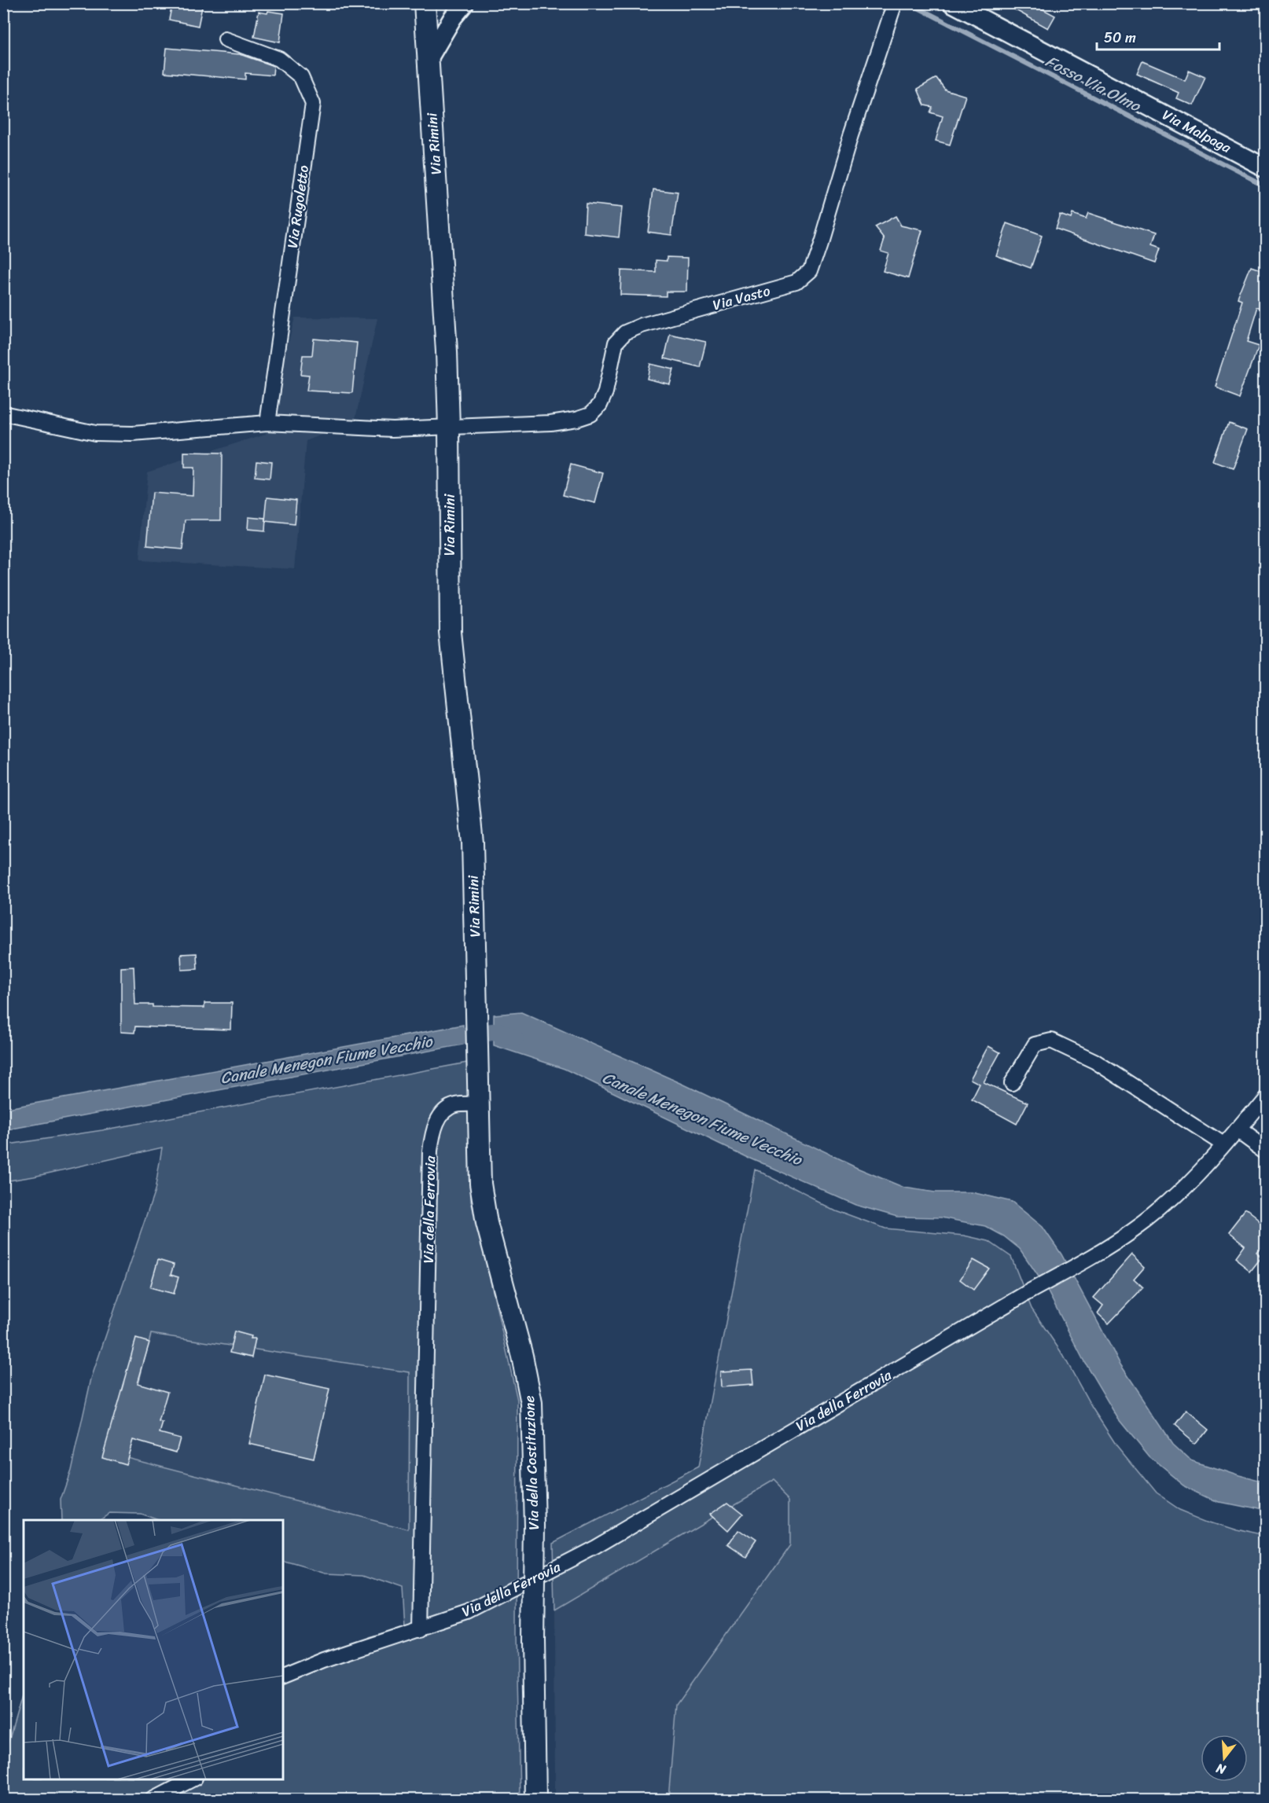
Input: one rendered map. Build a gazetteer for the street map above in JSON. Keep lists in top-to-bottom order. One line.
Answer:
{"streets":{"main road":["Via Rimini","Via della Costituzione"],"street":["Via Malpaga","Via Rugoletto","Via Vasto","Via della Ferrovia"]},"crossings":[["Via Rimini","Via Vasto"],["Via Rimini","Via della Costituzione"],["Via della Ferrovia","Via della Costituzione"]],"water":["Fosso Via Olmo","Canale Menegon Fiume Vecchio"],"scale_bar":"50 m","north":"bottom"}
